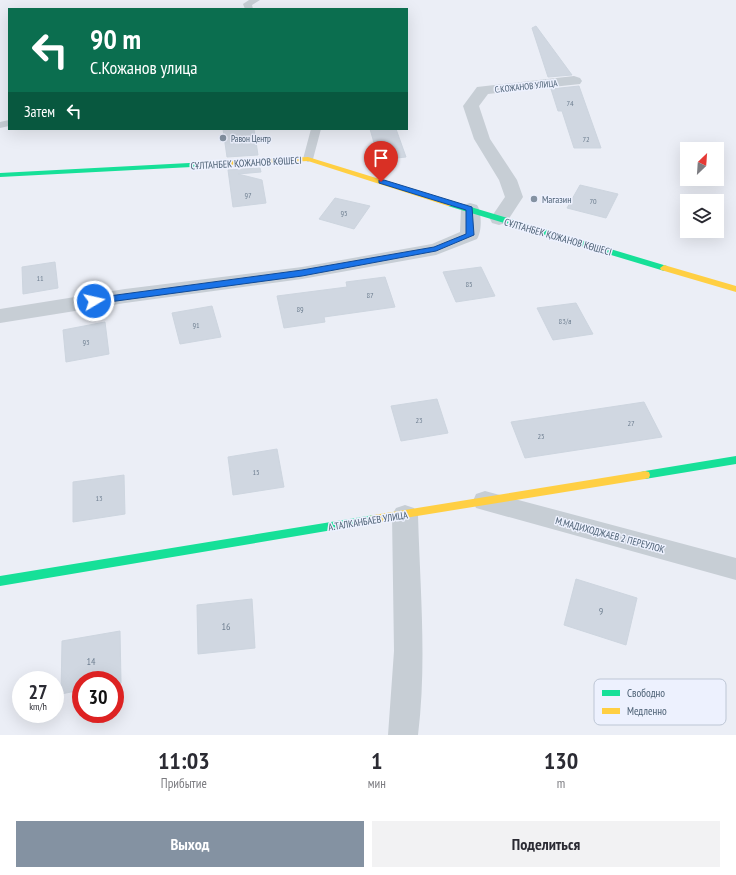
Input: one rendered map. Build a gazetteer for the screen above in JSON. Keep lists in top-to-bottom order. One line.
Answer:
{"streets":{"main road":["СҰЛТАНБЕК ҚОЖАНОВ КӨШЕСІ","А.ТАЛКАНБАЕВ УЛИЦА"],"street":["С.КОЖАНОВ УЛИЦА","М.МАДИХОДЖАЕВ 2 ПЕРЕУЛОК"]},"crossings":[["С.КОЖАНОВ УЛИЦА","СҰЛТАНБЕК ҚОЖАНОВ КӨШЕСІ"],["А.ТАЛКАНБАЕВ УЛИЦА","М.МАДИХОДЖАЕВ 2 ПЕРЕУЛОК"]],"places":["Равон Центр","Магазин"],"house_numbers":["74","72","97","70","95","11","85","87","89","83/а","91","93","23","27","25","15","13","9","16","14"],"legend":["Свободно","Медленно"],"north":"top right","page":{"turn":["90 m","С.Кожанов улица"],"then":"Затем","speed":"27 km/h","limit":"30","eta":["11:03","Прибытие","1","мин","130","m"],"buttons":["Выход","Поделиться"]}}
